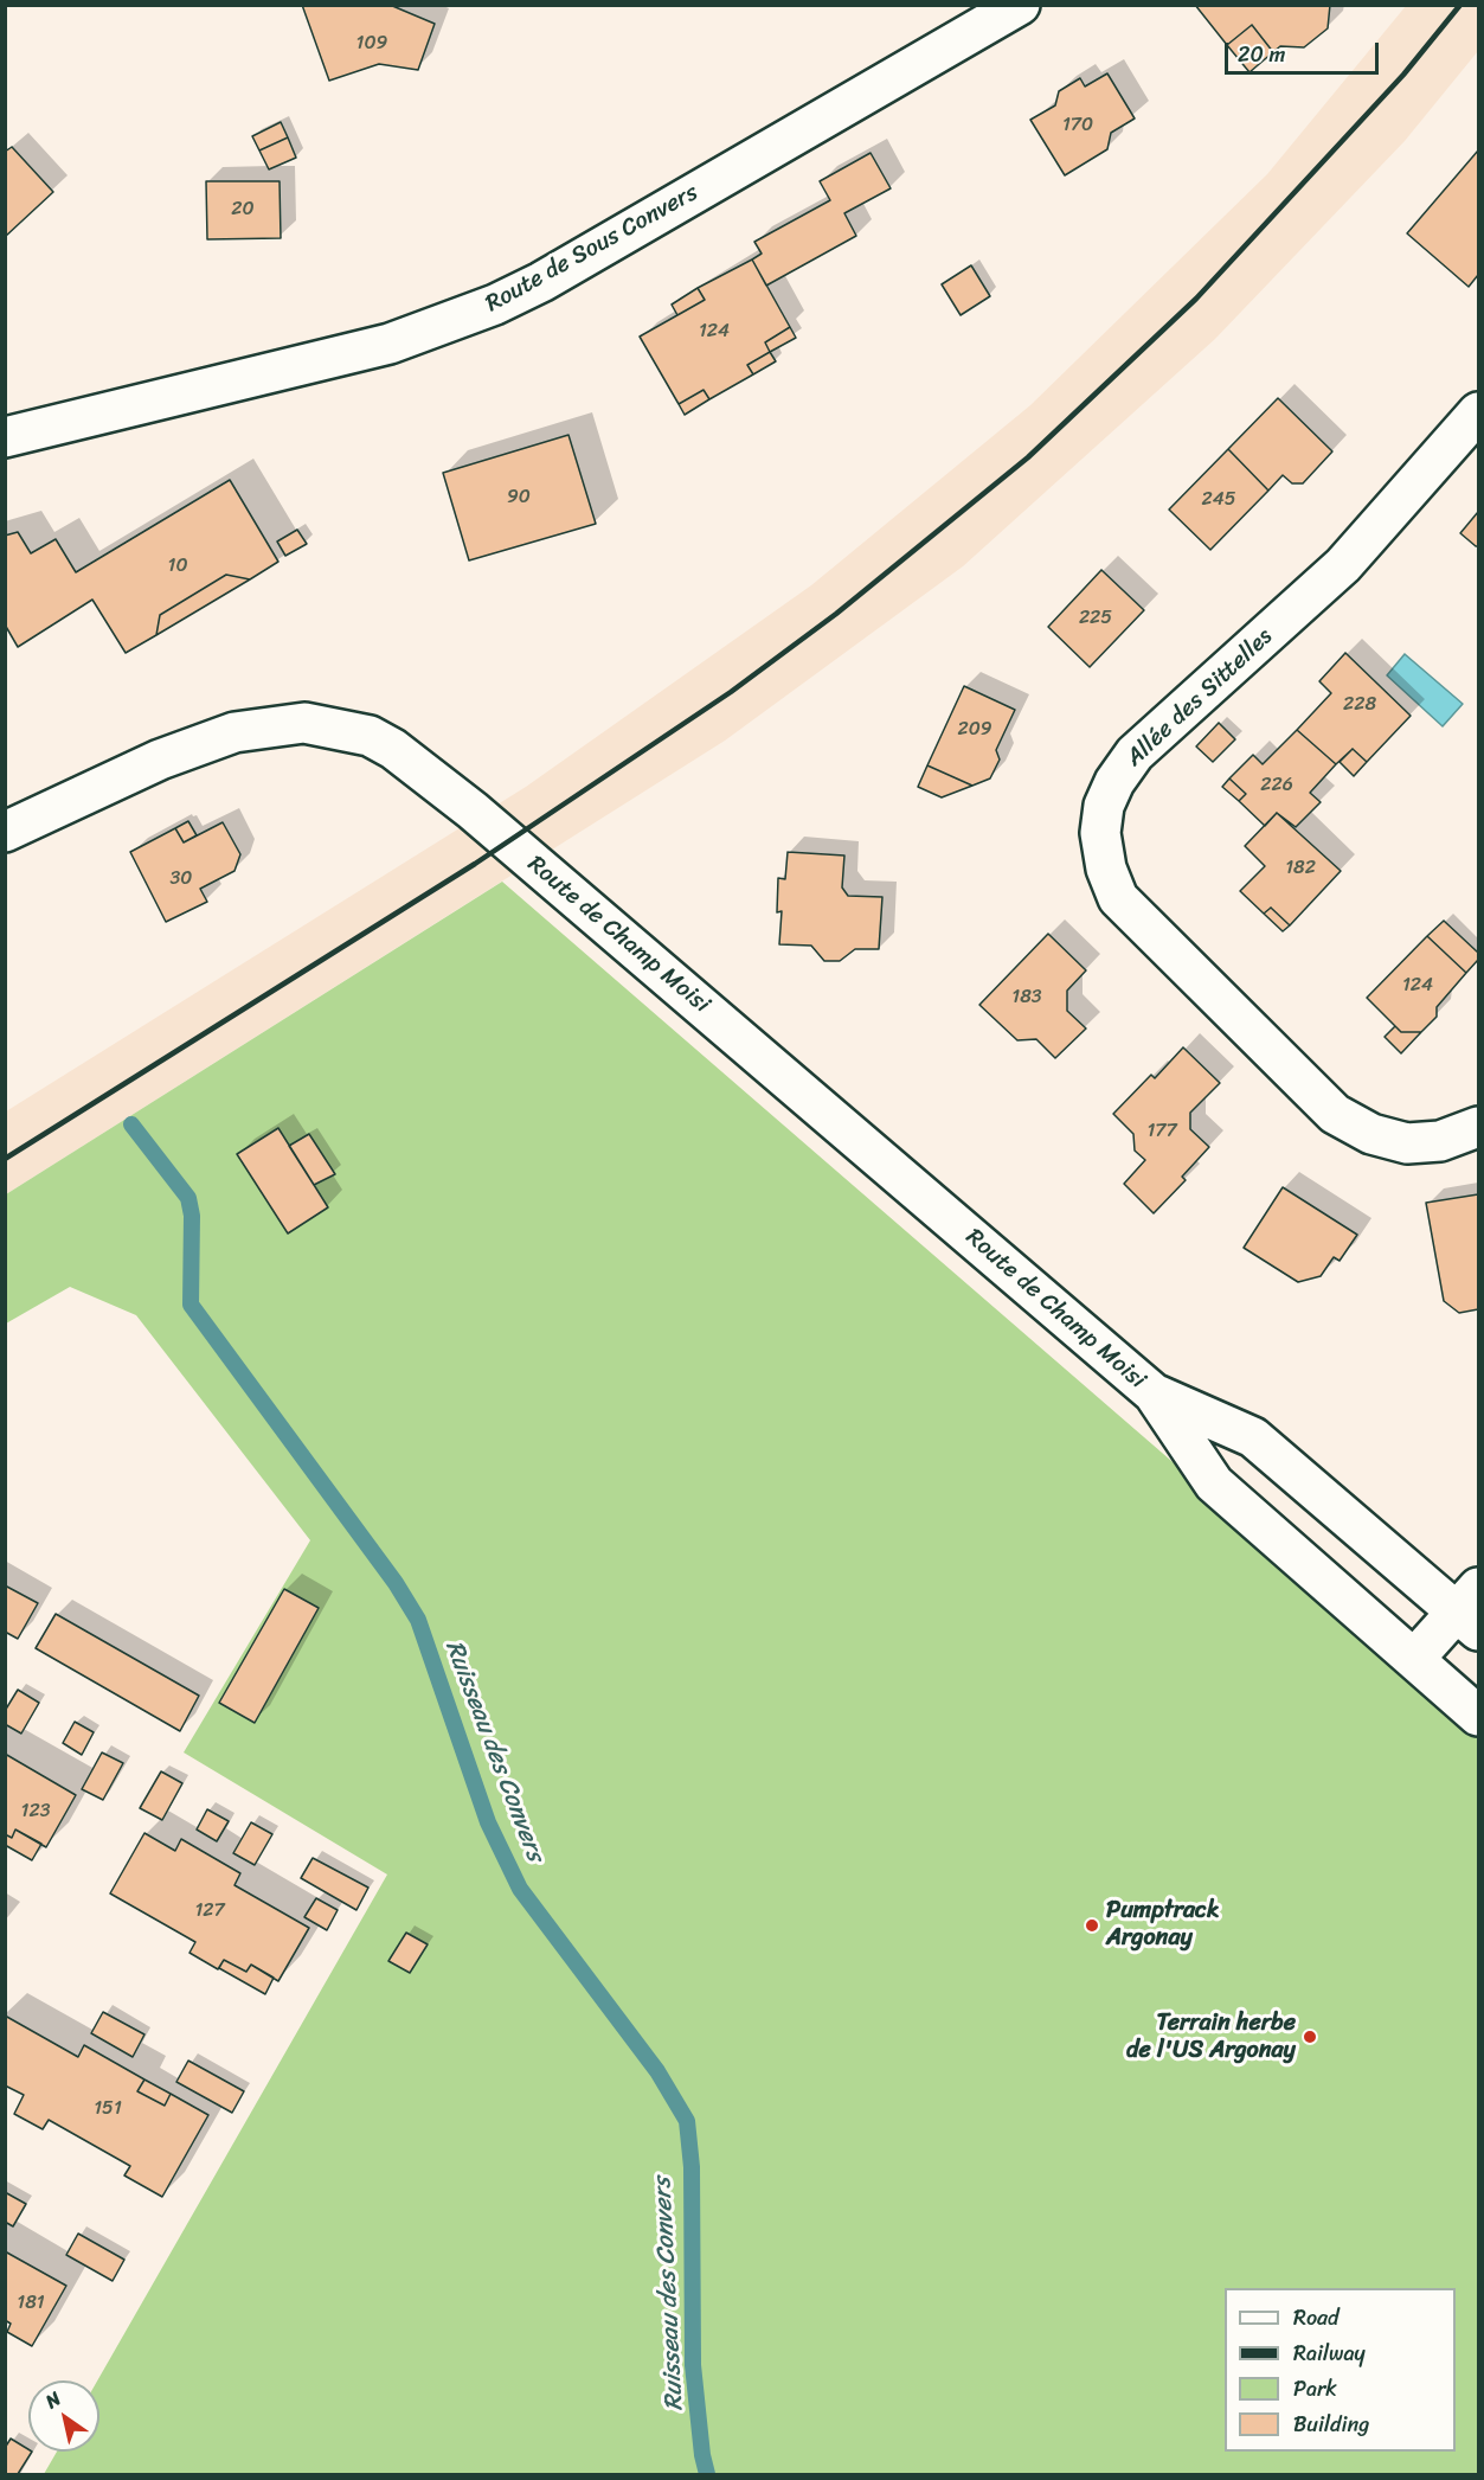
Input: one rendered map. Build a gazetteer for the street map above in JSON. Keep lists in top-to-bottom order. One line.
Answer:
{"streets":{"street":["Route de Sous Convers","Allée des Sittelles","Route de Champ Moisi"]},"water":["Ruisseau des Convers"],"places":["Pumptrack Argonay","Terrain herbe de l'US Argonay"],"house_numbers":["109","170","20","124","90","245","10","225","228","209","226","182","30","124","183","177","123","127","151","181"],"legend":["Road","Railway","Park","Building"],"scale_bar":"20 m","north":"top left"}
